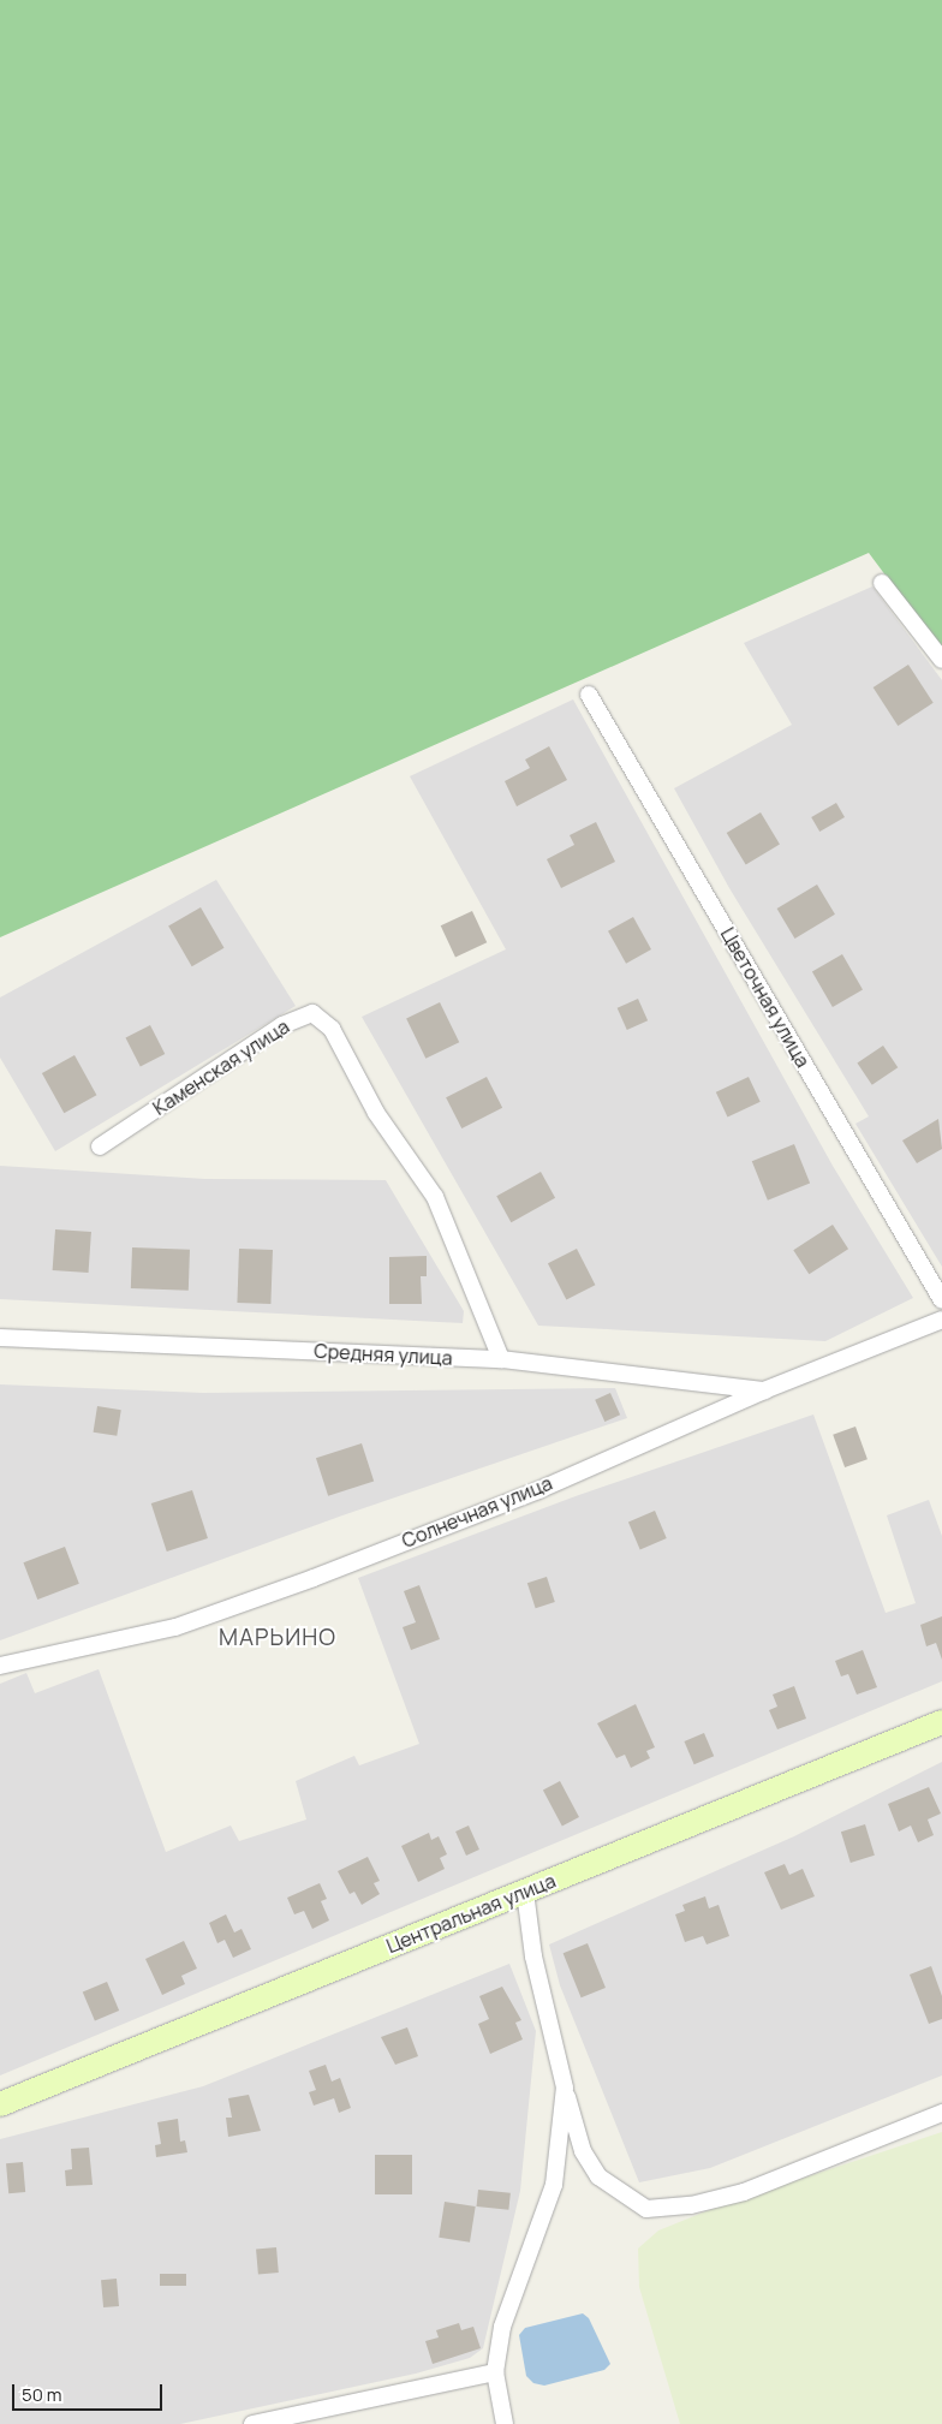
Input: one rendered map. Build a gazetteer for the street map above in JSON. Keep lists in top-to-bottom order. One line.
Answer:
{"streets":{"main road":["Центральная улица"],"street":["Цветочная улица","Каменская улица","Средняя улица","Солнечная улица"]},"crossings":[["Каменская улица","Средняя улица"],["Средняя улица","Солнечная улица"]],"districts":["МАРЬИНО"],"scale_bar":"50 m"}
